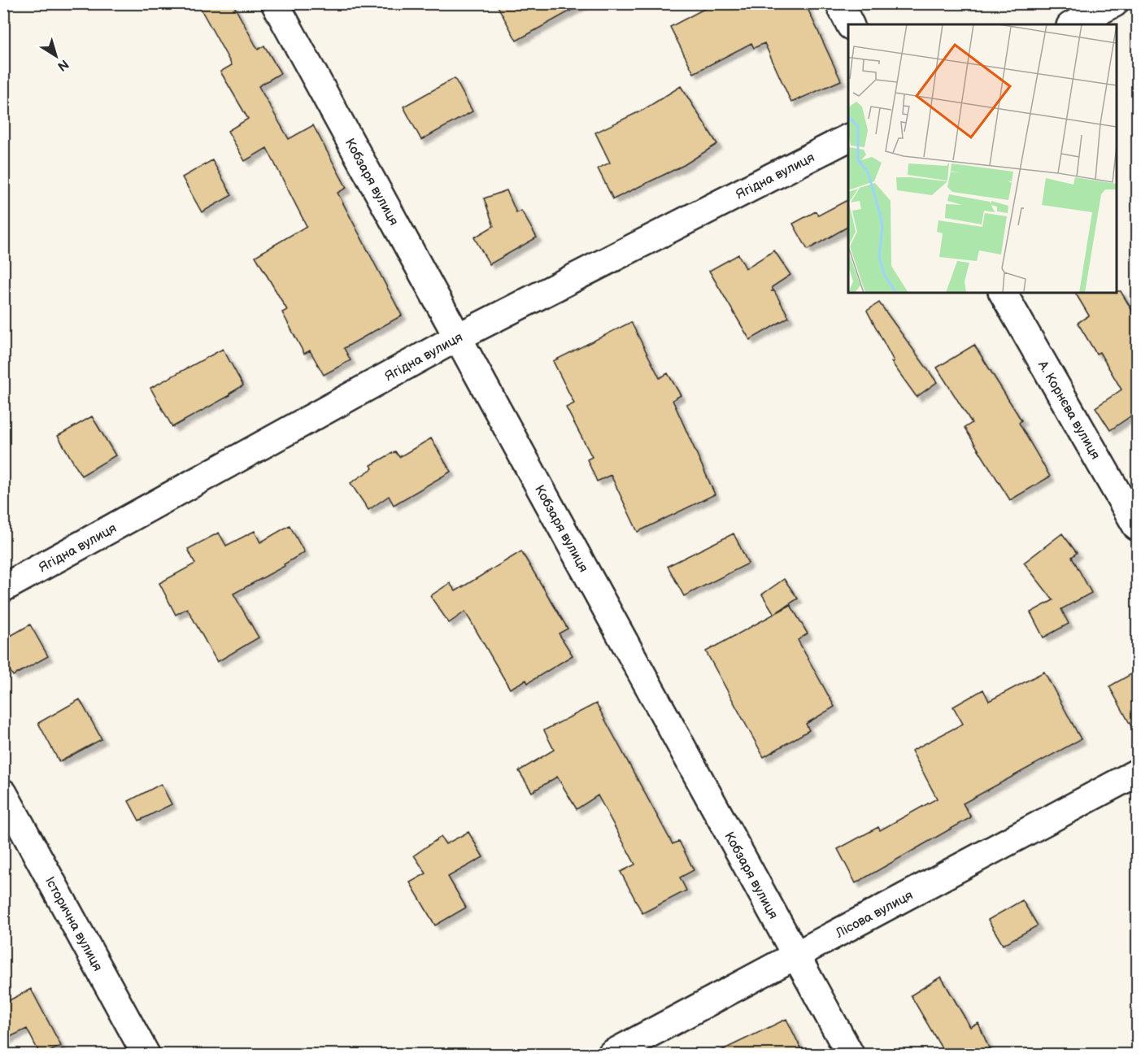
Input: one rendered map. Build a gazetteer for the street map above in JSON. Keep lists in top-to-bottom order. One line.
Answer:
{"streets":{"street":["Ягідна вулиця","Кобзаря вулиця","А. Корнєва вулиця","Лісова вулиця","Історична вулиця"]},"crossings":[["Ягідна вулиця","Кобзаря вулиця"],["Кобзаря вулиця","Лісова вулиця"]],"north":"bottom right"}
